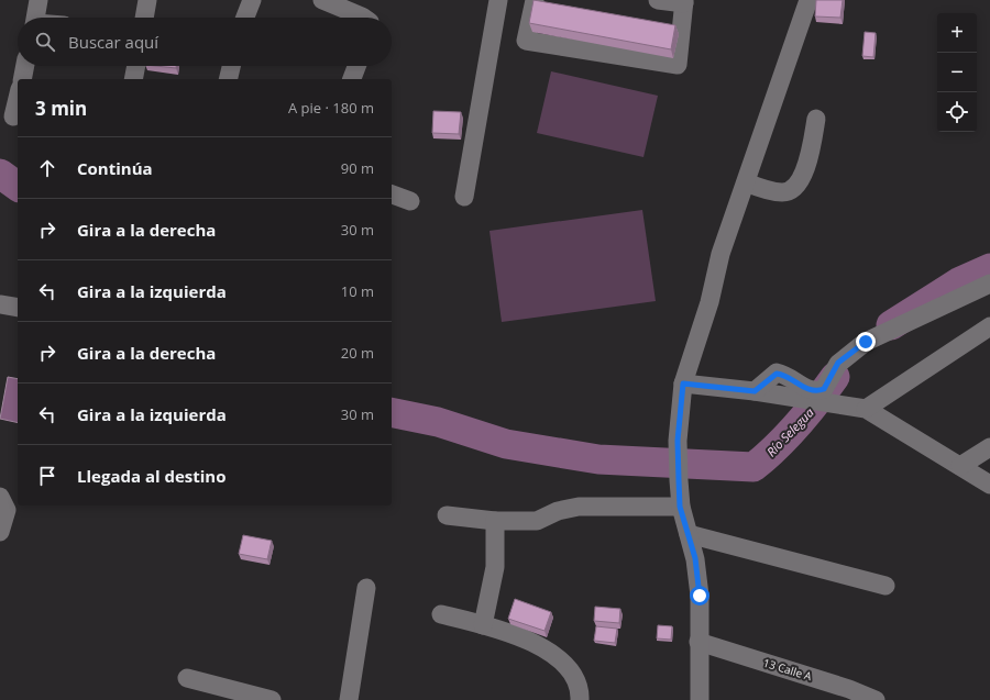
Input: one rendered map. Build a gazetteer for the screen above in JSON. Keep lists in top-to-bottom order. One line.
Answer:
{"streets":{"street":["13 Calle A"]},"water":["Río Selegua"],"page":{"map_buttons":["+","−"],"search":"Buscar aquí","heading":["3 min","A pie · 180 m"],"list":[["Continúa","90 m"],["Gira a la derecha","30 m"],["Gira a la izquierda","10 m"],["Gira a la derecha","20 m"],["Gira a la izquierda","30 m"],"Llegada al destino"]}}
